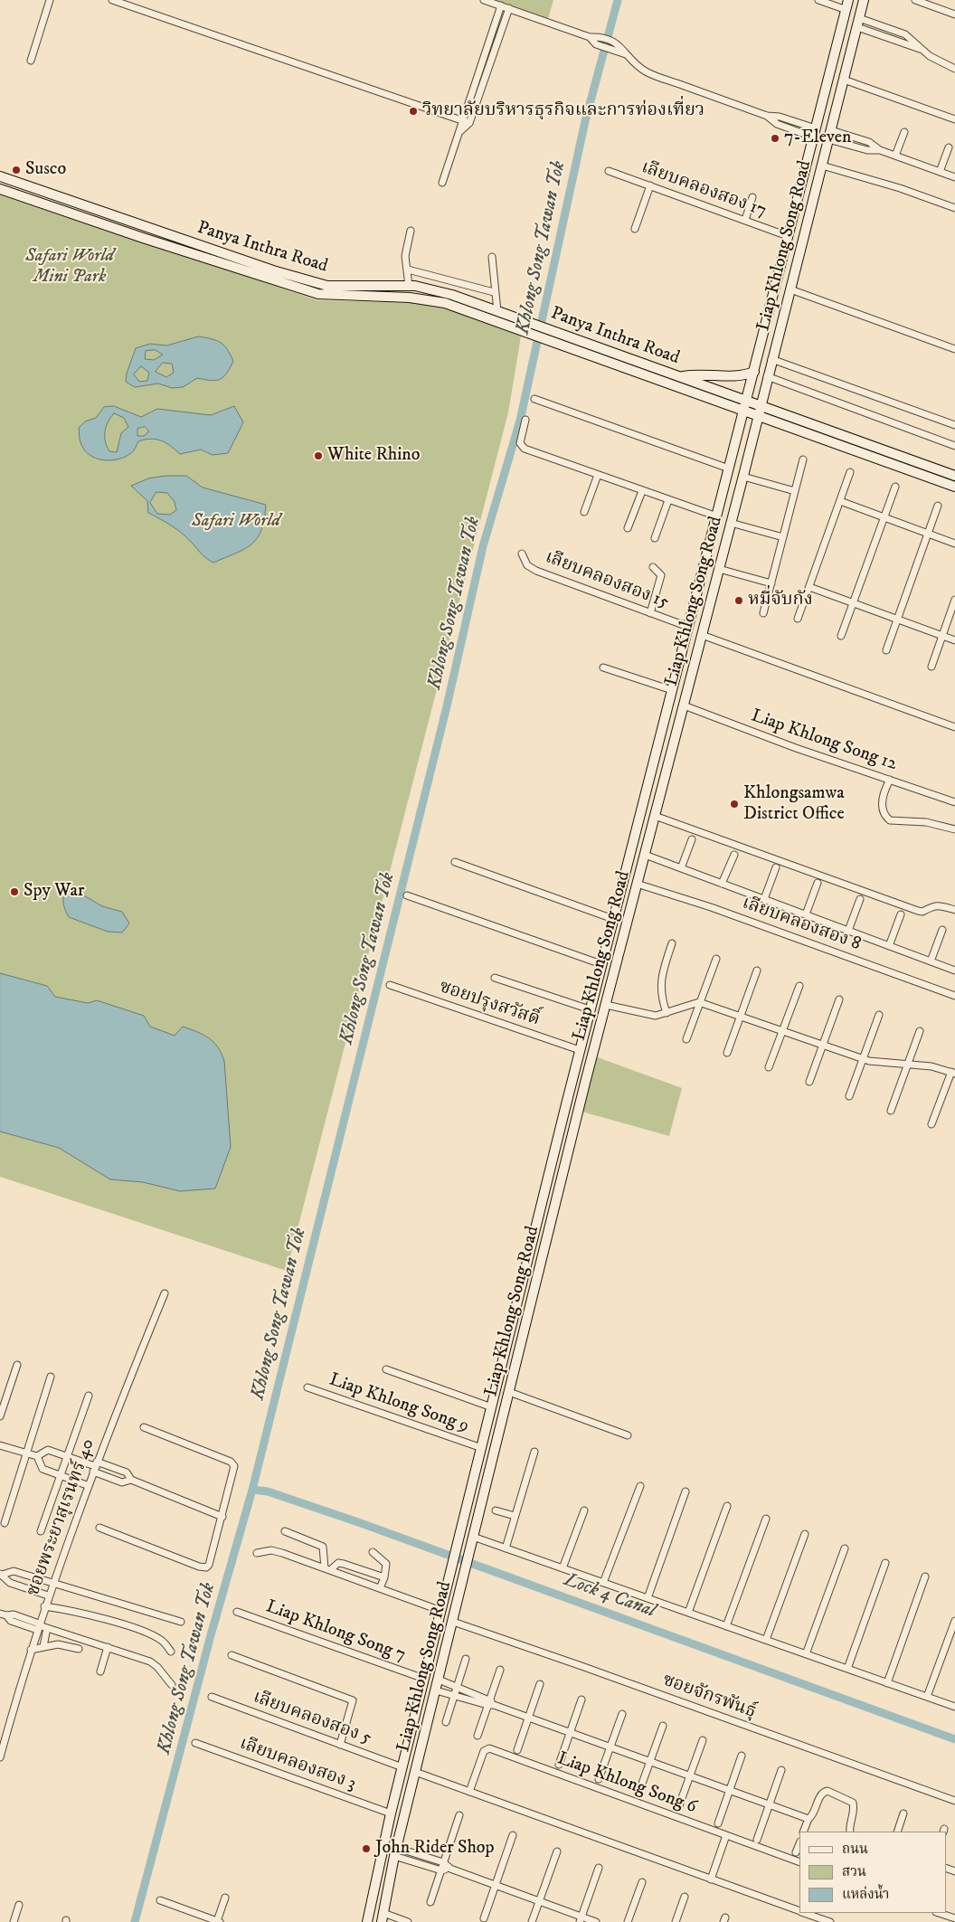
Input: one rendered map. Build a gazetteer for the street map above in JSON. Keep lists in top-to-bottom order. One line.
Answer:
{"streets":{"main road":["Liap Khlong Song Road","Panya Inthra Road"],"street":["เลียบคลองสอง 17","เลียบคลองสอง 15","Liap Khlong Song 12","เลียบคลองสอง 8","ซอยปรุงสวัสดิ์","Liap Khlong Song 9","ซอยพระยาสุเรนทร์ 40","Liap Khlong Song 7","ซอยจักรพันธุ์","เลียบคลองสอง 5","เลียบคลองสอง 3","Liap Khlong Song 6"]},"crossings":[["เลียบคลองสอง 17","Liap Khlong Song Road"],["Liap Khlong Song Road","Panya Inthra Road"],["Liap Khlong Song Road","เลียบคลองสอง 15"],["Liap Khlong Song Road","Liap Khlong Song 12"],["Liap Khlong Song Road","เลียบคลองสอง 8"],["Liap Khlong Song Road","ซอยปรุงสวัสดิ์"],["Liap Khlong Song Road","Liap Khlong Song 9"],["Liap Khlong Song Road","Liap Khlong Song 7"],["Liap Khlong Song Road","ซอยจักรพันธุ์"],["Liap Khlong Song Road","เลียบคลองสอง 5"],["Liap Khlong Song Road","เลียบคลองสอง 3"]],"water":["Khlong Song Tawan Tok","Lock 4 Canal"],"parks":["Safari World Mini Park","Safari World"],"places":["วิทยาลัยบริหารธุรกิจและการท่องเที่ยว","7-Eleven","Susco","White Rhino","หมี่จับกัง","Khlongsamwa District Office","Spy War","John Rider Shop"],"legend":["ถนน","สวน","แหล่งน้ำ"]}
